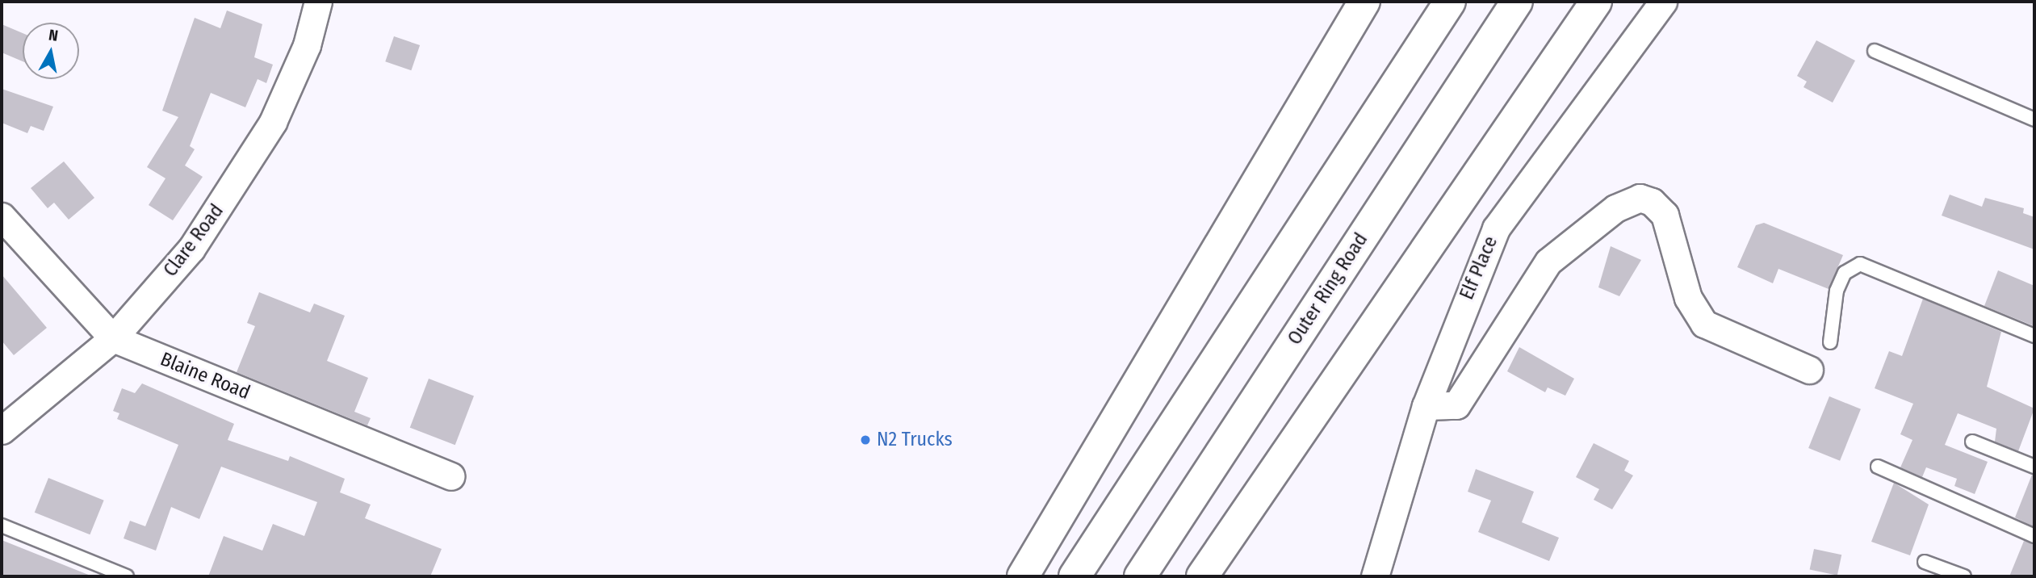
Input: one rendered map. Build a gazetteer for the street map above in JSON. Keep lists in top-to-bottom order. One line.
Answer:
{"streets":{"highway":["Outer Ring Road"],"street":["Clare Road","Elf Place","Blaine Road"]},"crossings":[["Clare Road","Blaine Road"]],"places":["N2 Trucks"],"north":"top"}
